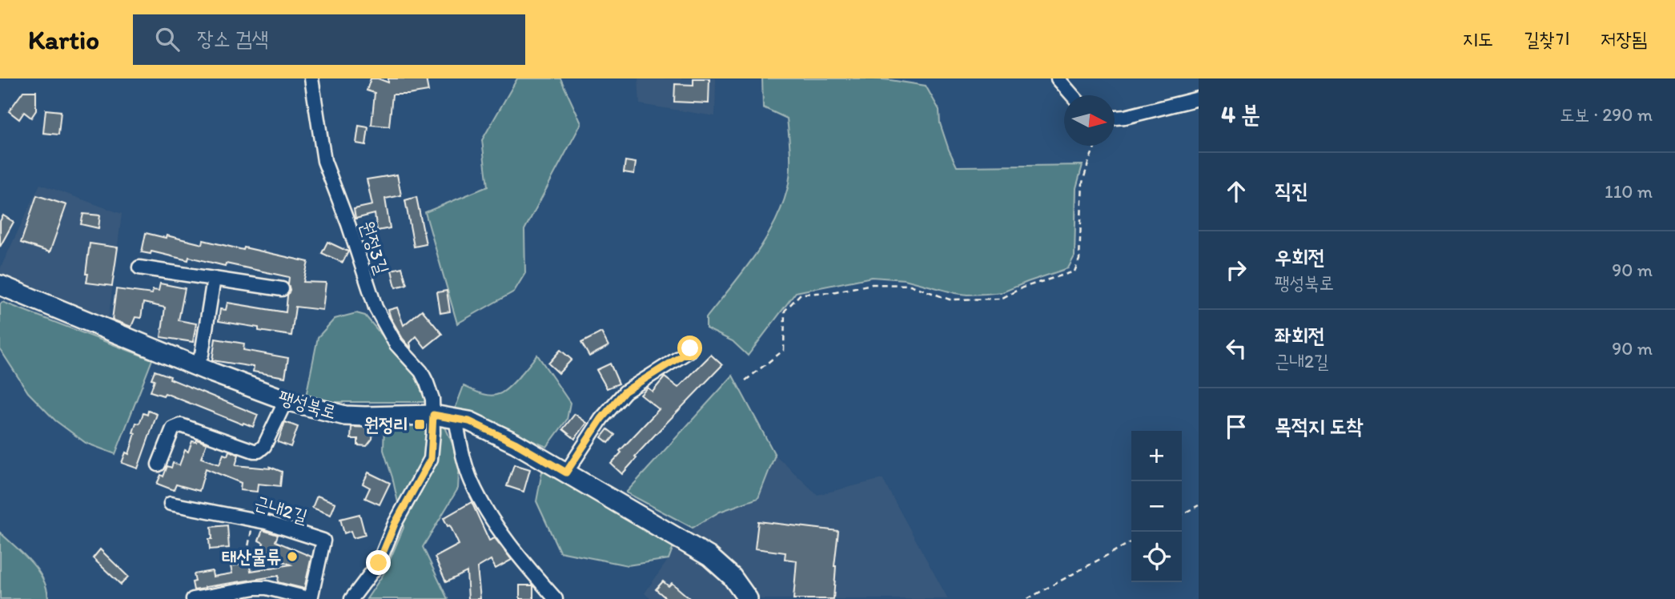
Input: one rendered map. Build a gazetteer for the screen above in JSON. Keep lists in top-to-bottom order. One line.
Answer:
{"streets":{"street":["원정3길","팽성북로","근내2길"]},"crossings":[["원정3길","팽성북로"]],"places":{"transit":["원정리"],"other":["태산물류"]},"north":"right","page":{"header":"Kartio","search":"장소 검색","nav":["지도","길찾기","저장됨"],"heading":["4 분","도보 · 290 m"],"list":[["직진","110 m"],["우회전","팽성북로","90 m"],["좌회전","근내2길","90 m"],"목적지 도착"],"map_buttons":["+","−"]}}
